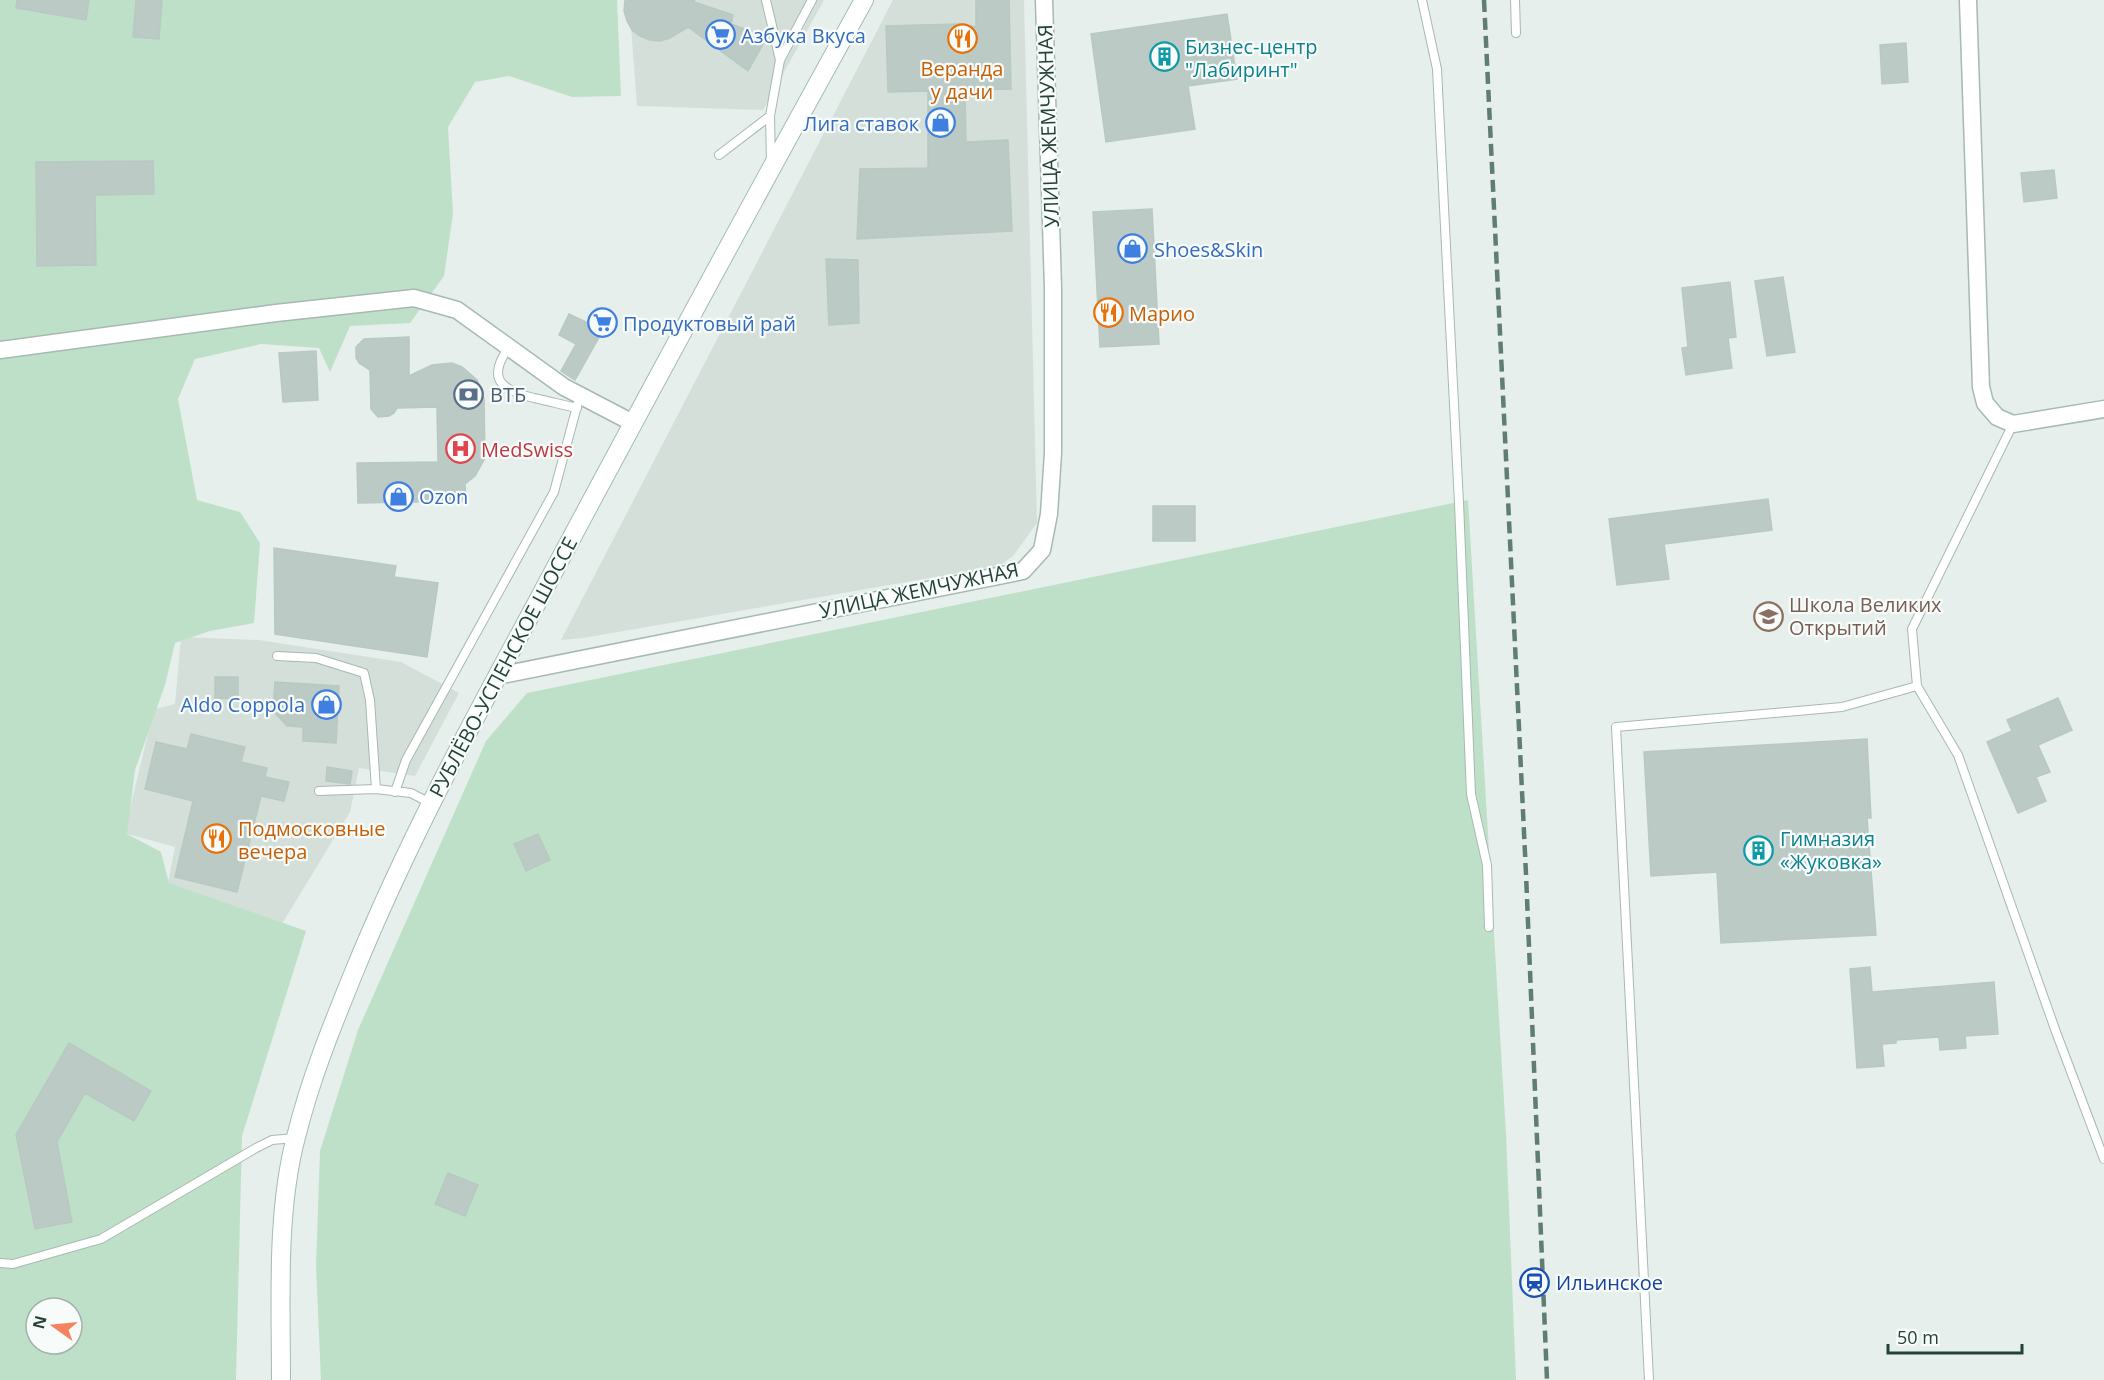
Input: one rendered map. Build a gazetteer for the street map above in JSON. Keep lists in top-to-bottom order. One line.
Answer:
{"streets":{"main road":["РУБЛЁВО-УСПЕНСКОЕ ШОССЕ"],"street":["УЛИЦА ЖЕМЧУЖНАЯ"]},"crossings":[["УЛИЦА ЖЕМЧУЖНАЯ","РУБЛЁВО-УСПЕНСКОЕ ШОССЕ"]],"places":{"supermarket":["Азбука Вкуса","Продуктовый рай"],"restaurant":["Веранда у дачи","Марио","Подмосковные вечера"],"building":["Бизнес-центр \"Лабиринт\"","Гимназия «Жуковка»"],"shop":["Лига ставок","Shoes&Skin","Ozon","Aldo Coppola"],"bank":["ВТБ"],"hospital":["MedSwiss"],"school or university":["Школа Великих Открытий"],"station":["Ильинское"]},"scale_bar":"50 m","north":"left"}
